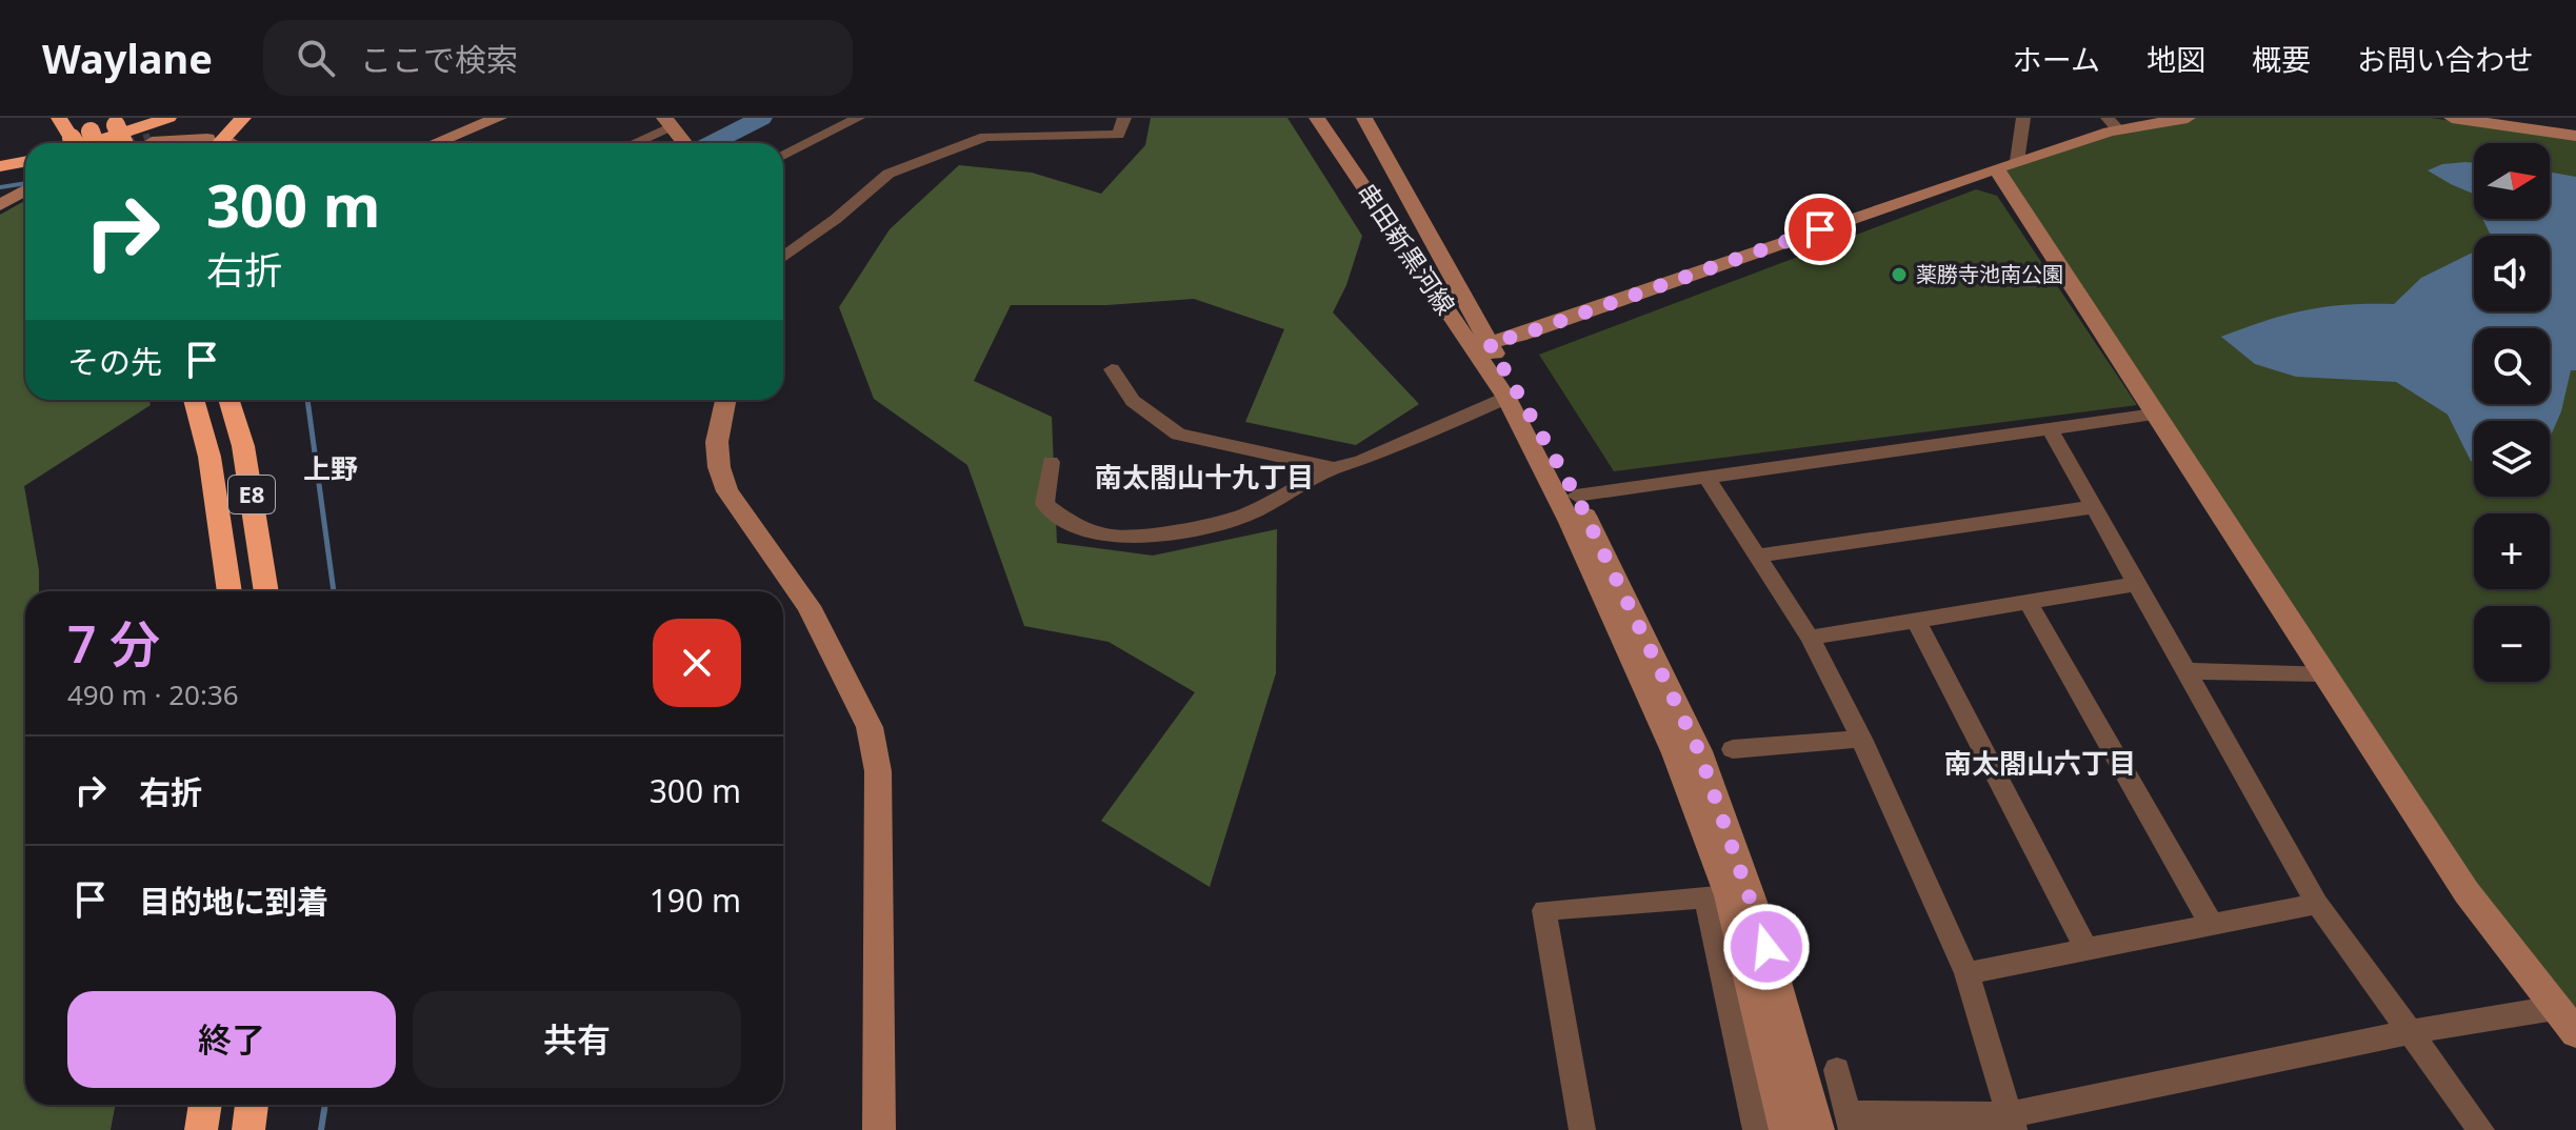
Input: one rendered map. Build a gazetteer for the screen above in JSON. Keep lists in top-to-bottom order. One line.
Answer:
{"streets":{"highway":["E8"],"street":["串田新黒河線"]},"districts":["上野","南太閤山十九丁目","南太閤山六丁目"],"places":["薬勝寺池南公園"],"north":"right","page":{"header":"Waylane","search":"ここで検索","nav":["ホーム","地図","概要","お問い合わせ"],"map_buttons":["+","−"],"turn":["300 m","右折"],"then":"その先","heading":["7 分","490 m · 20:36"],"list":[{"name":"右折","value":"300 m"},{"name":"目的地に到着","value":"190 m"}],"buttons":["終了","共有"]}}
